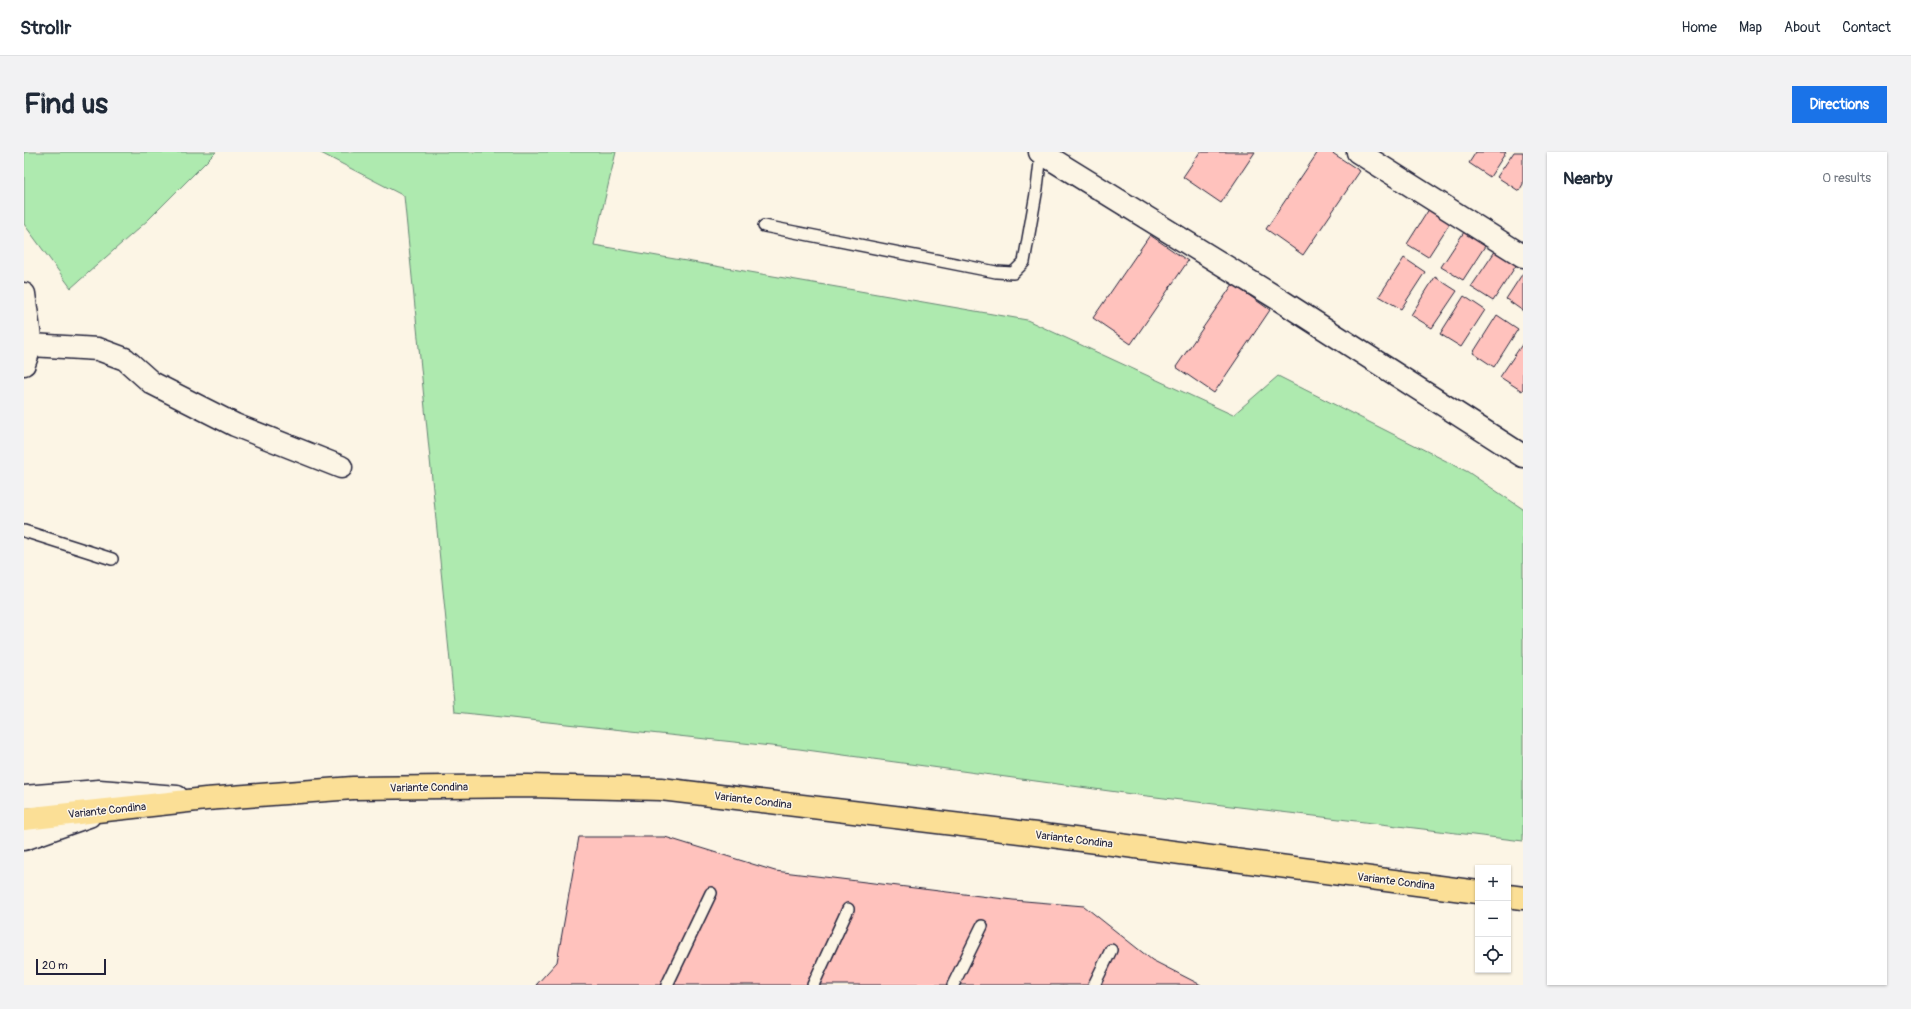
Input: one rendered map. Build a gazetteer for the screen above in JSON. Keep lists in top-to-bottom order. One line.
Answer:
{"streets":{"highway":["Variante Condina"]},"scale_bar":"20 m","page":{"header":"Strollr","nav":["Home","Map","About","Contact"],"buttons":"Directions","title":"Find us","heading":["Nearby","0 results"],"map_buttons":["+","−"],"scale":"20 m"}}
